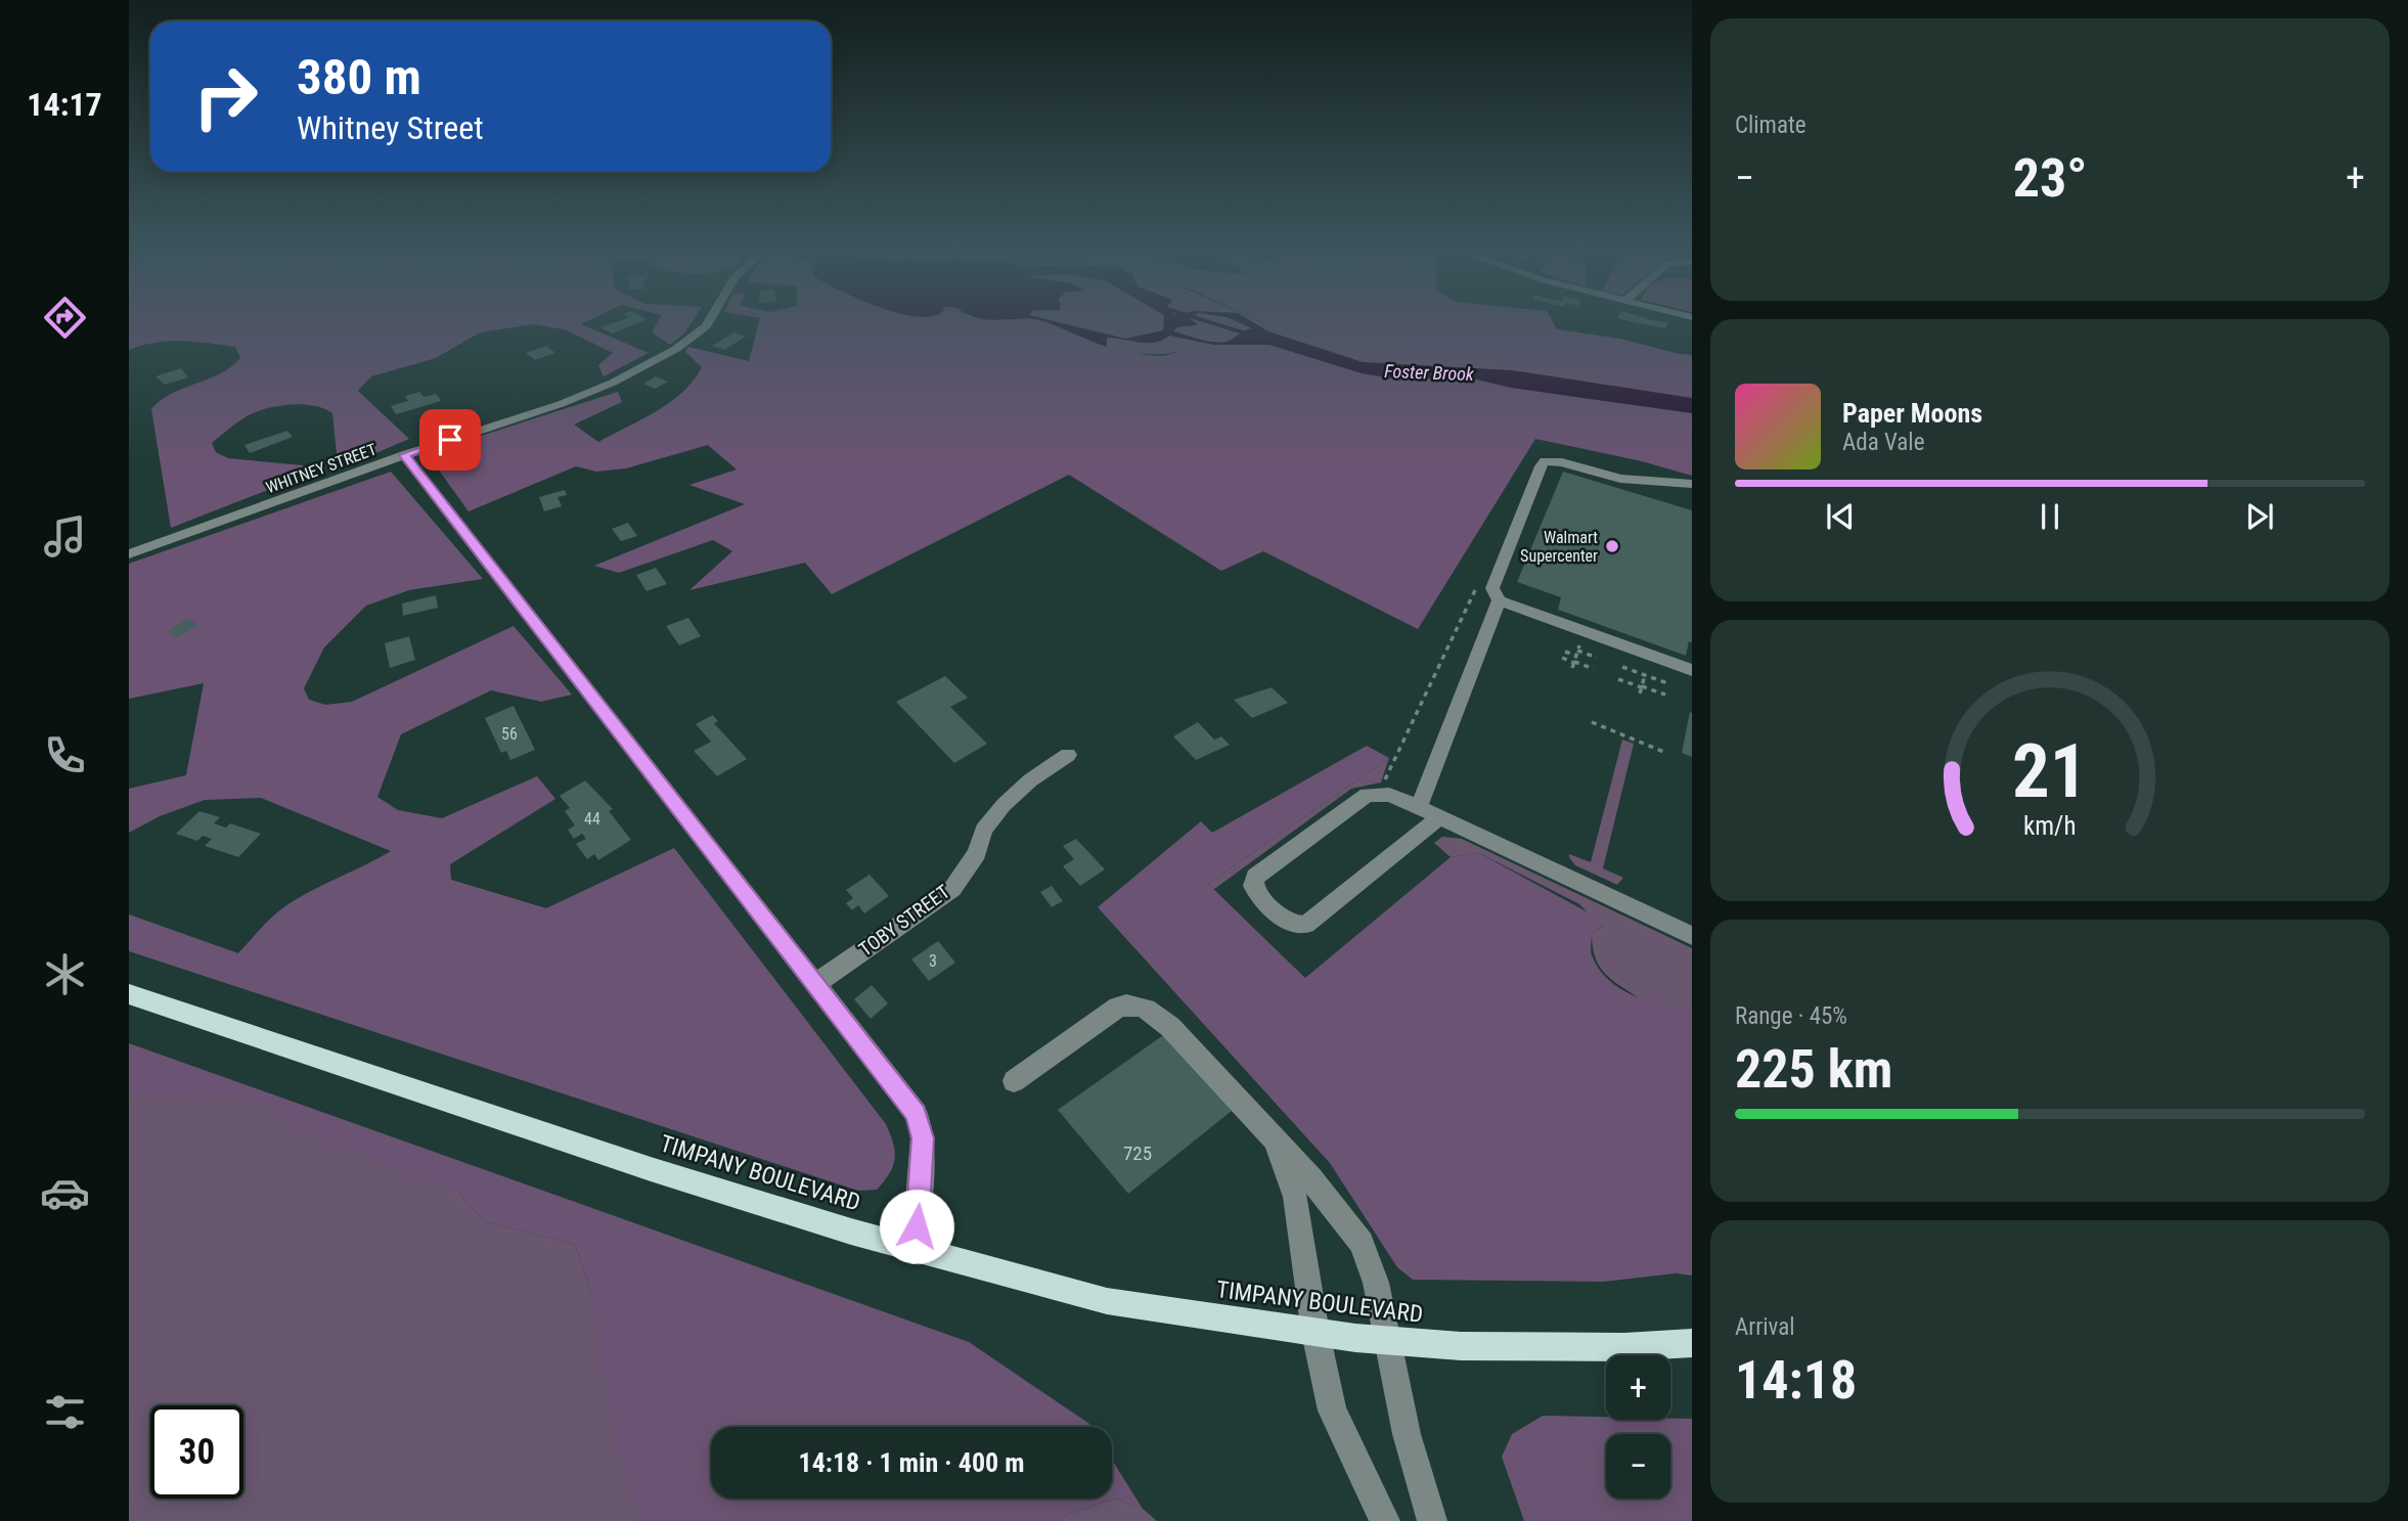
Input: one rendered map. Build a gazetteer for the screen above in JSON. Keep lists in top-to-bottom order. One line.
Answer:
{"streets":{"main road":["TIMPANY BOULEVARD"],"street":["WHITNEY STREET","TOBY STREET"]},"water":["Foster Brook"],"places":["Walmart Supercenter"],"house_numbers":["56","44","3","725"],"page":{"tabs":"14:17","tile":["Climate",["Range · 45%","225 km"],["Arrival","14:18"]],"turn":["380 m","Whitney Street"],"heat":["−","23°","+"],"song":["Paper Moons","Ada Vale"],"map_buttons":["+","−"],"limit":"30","trip":"14:18 · 1 min · 400 m","gauge":["21","km/h"]}}
